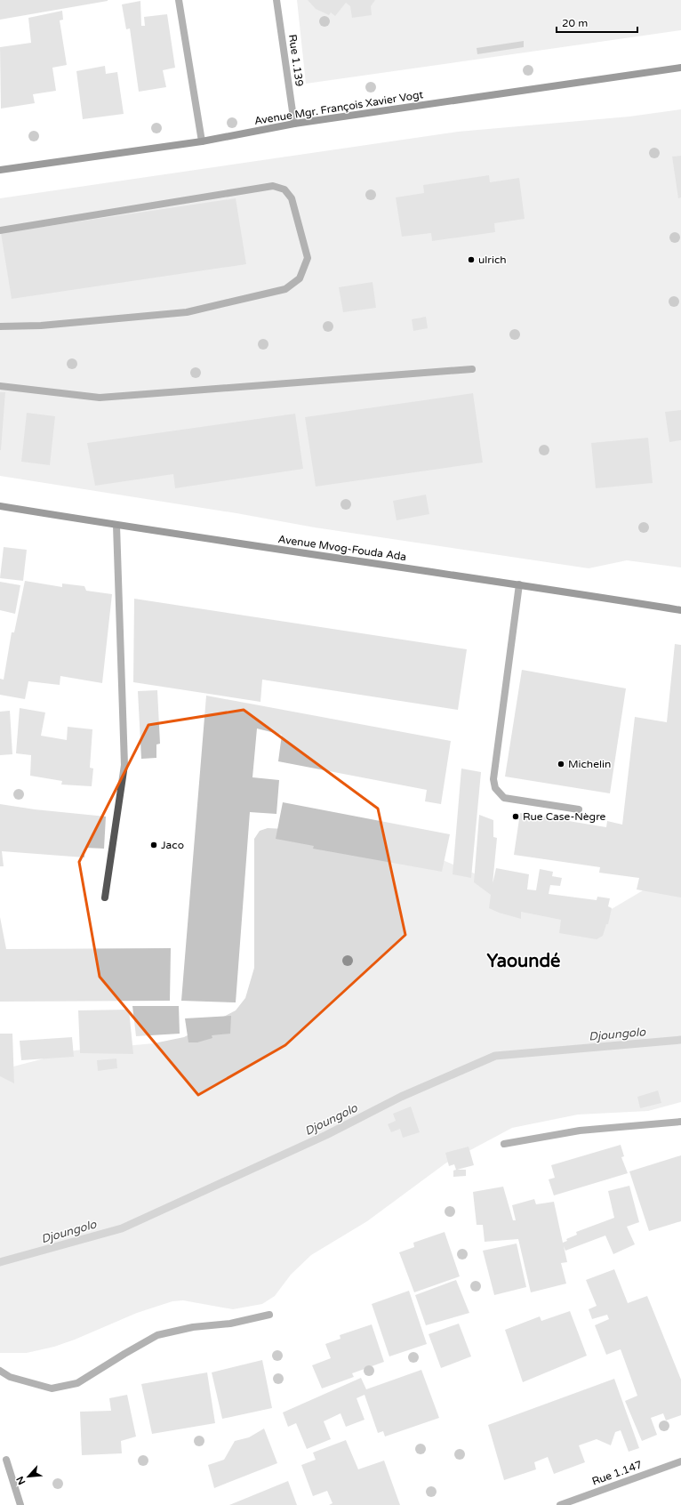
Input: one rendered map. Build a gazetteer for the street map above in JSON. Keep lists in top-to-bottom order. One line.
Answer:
{"streets":{"main road":["Avenue Mgr. François Xavier Vogt","Avenue Mvog-Fouda Ada"],"street":["Rue 1.139","Rue 1.147"]},"crossings":[["Rue 1.139","Avenue Mgr. François Xavier Vogt"]],"districts":["Yaoundé"],"water":["Djoungolo"],"places":["ulrich","Michelin","Rue Case-Nègre","Jaco"],"scale_bar":"20 m","north":"bottom left"}
